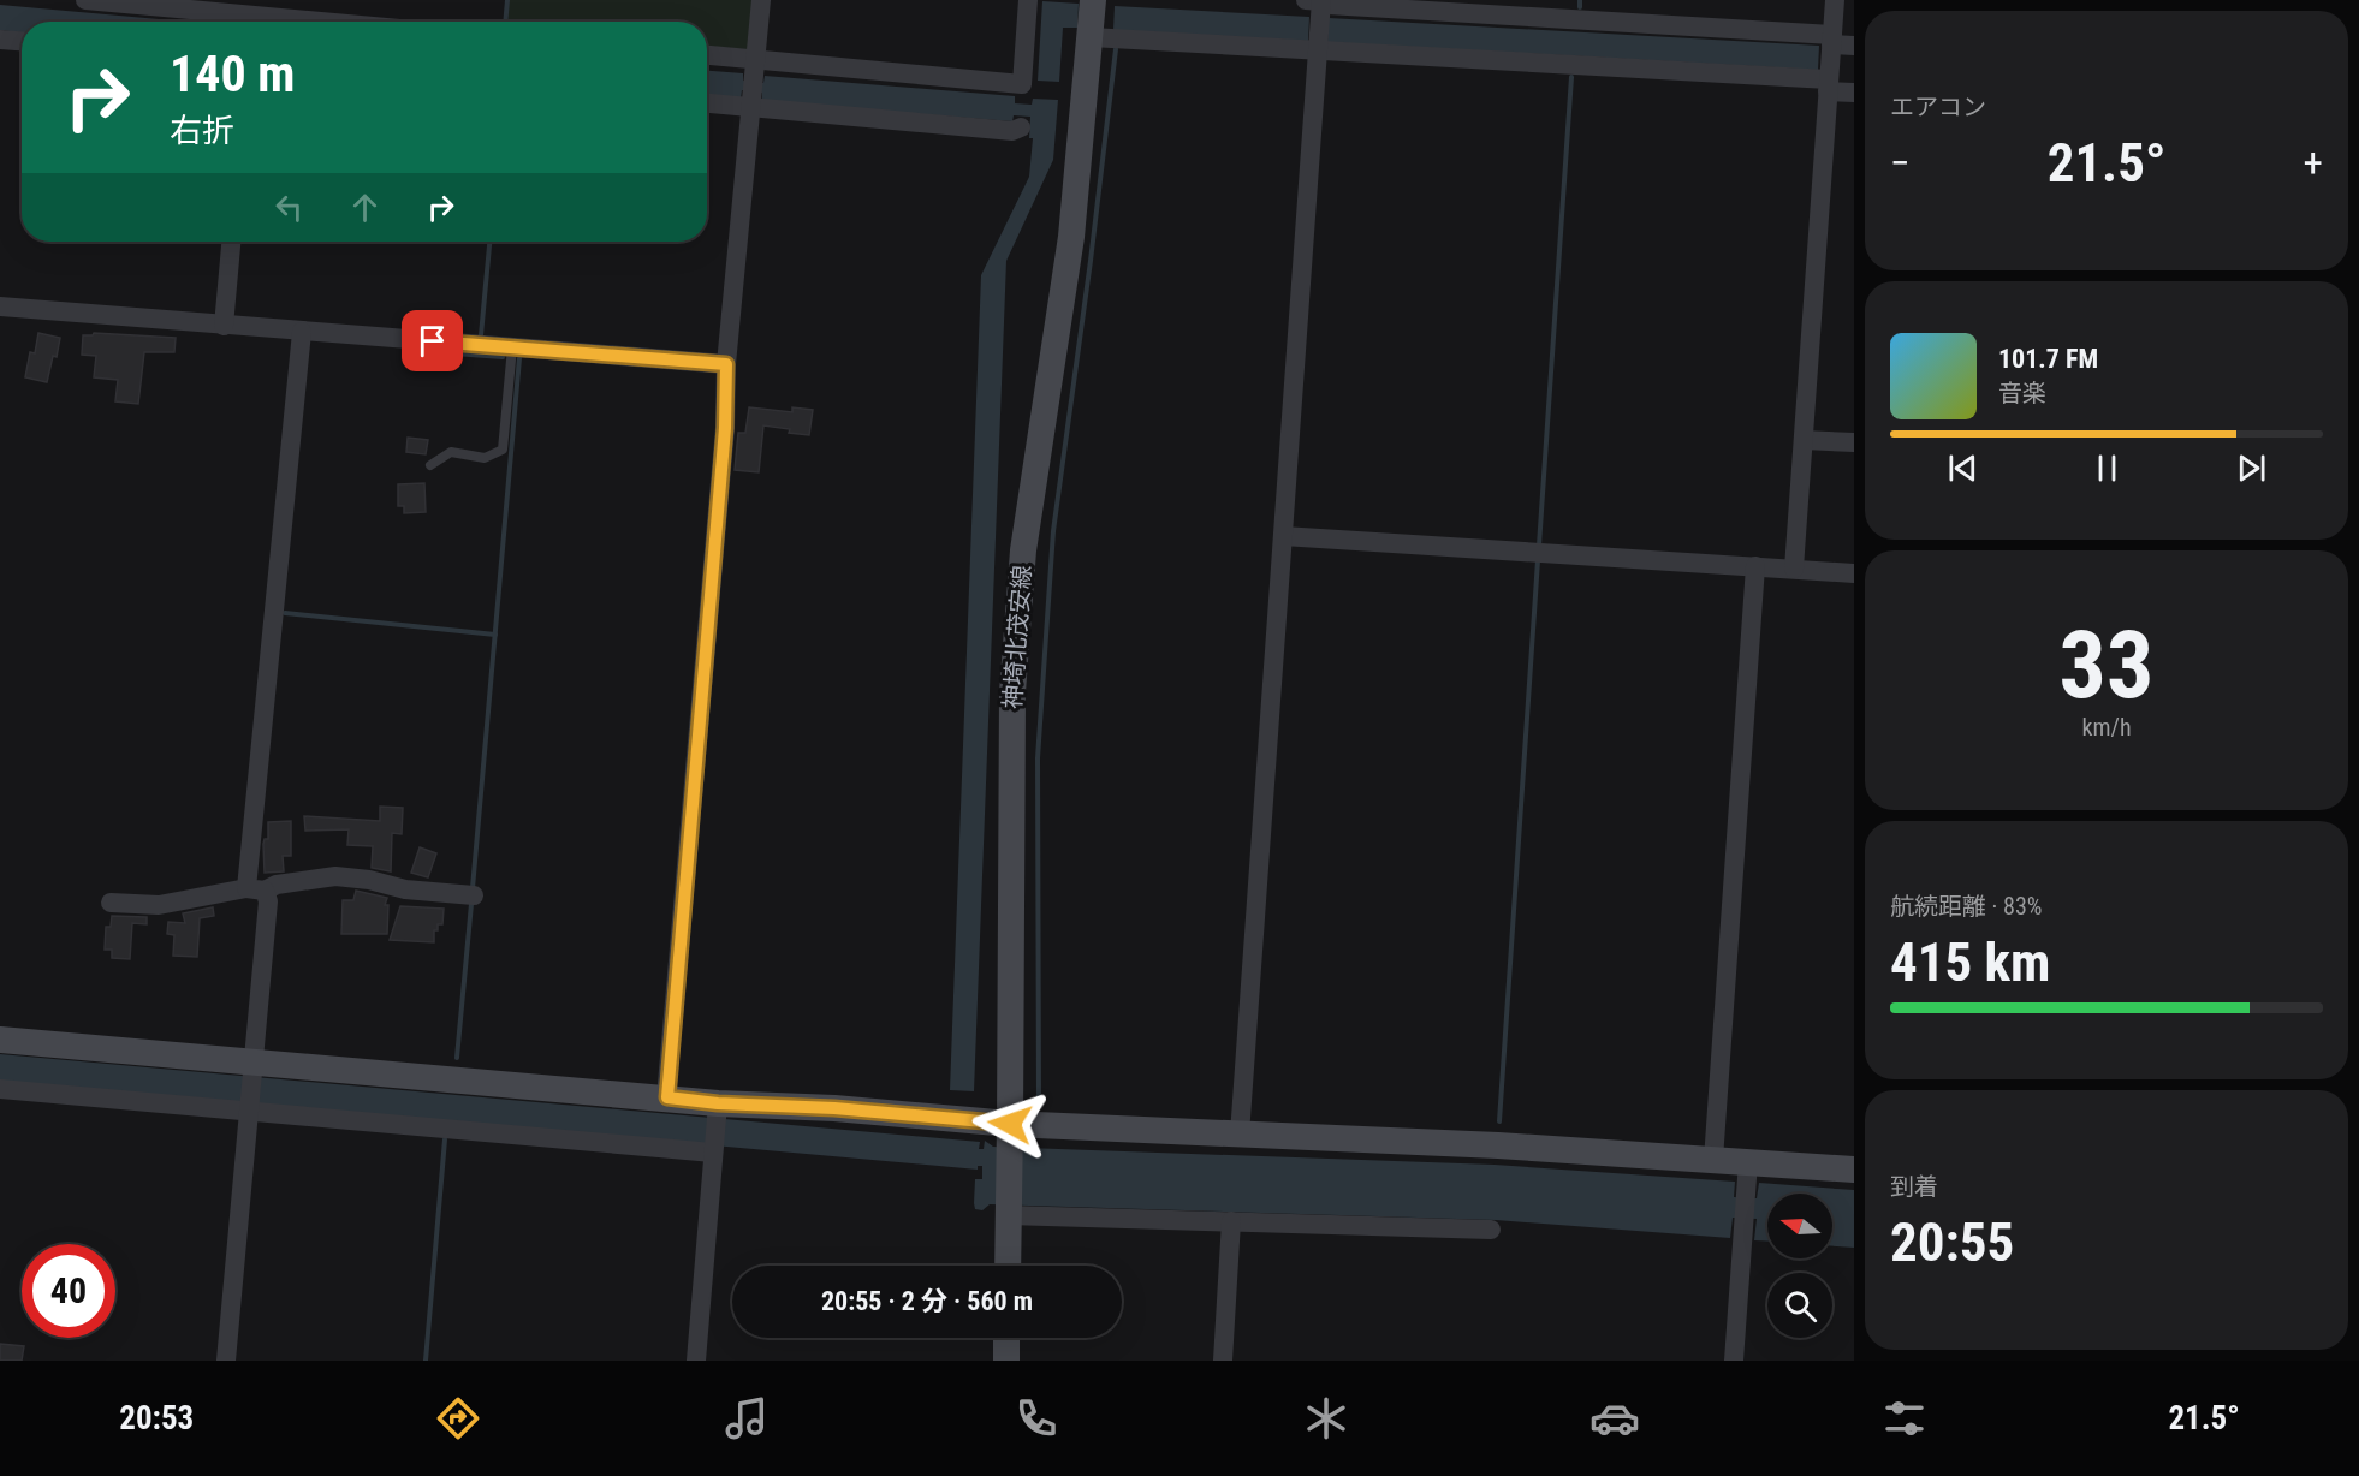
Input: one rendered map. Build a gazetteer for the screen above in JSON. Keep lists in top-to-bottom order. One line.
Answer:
{"streets":{"street":["神埼北茂安線"]},"north":"left","page":{"tile":["エアコン",["33","km/h"],["航続距離 · 83%","415 km"],["到着","20:55"]],"turn":["140 m","右折"],"heat":["−","21.5°","+"],"song":["101.7 FM","音楽"],"limit":"40","trip":"20:55 · 2 分 · 560 m","tabs":["20:53","21.5°"]}}
